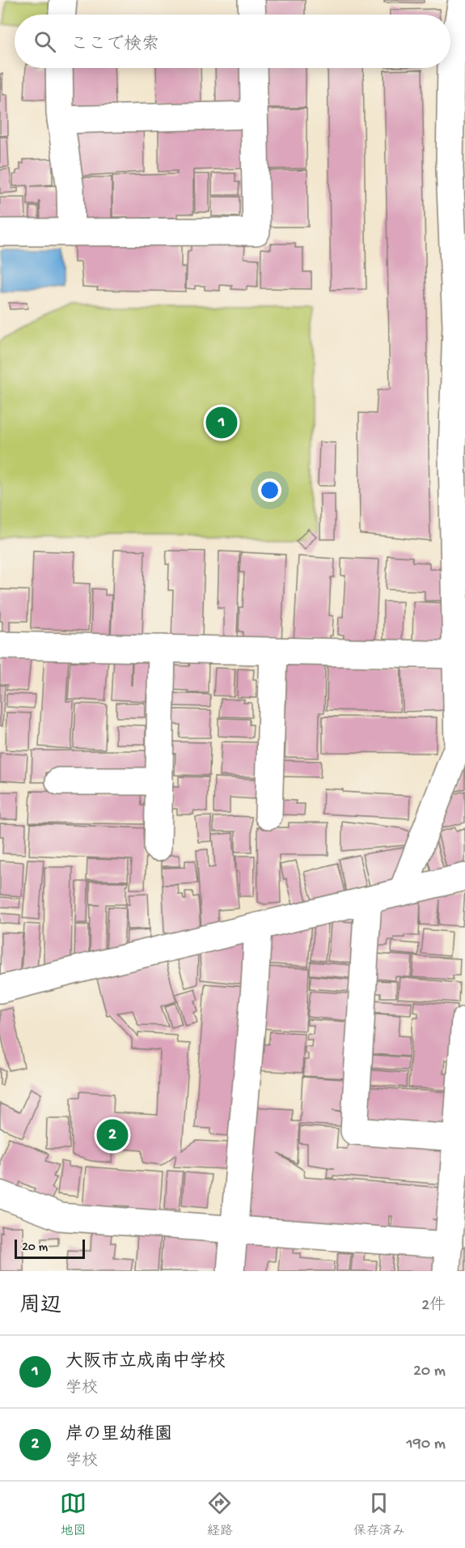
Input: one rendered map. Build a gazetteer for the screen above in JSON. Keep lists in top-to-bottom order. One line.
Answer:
{"scale_bar":"20 m","page":{"search":"ここで検索","pins":["1","2"],"scale":"20 m","heading":["周辺","2件"],"list":[{"mark":"1","name":"大阪市立成南中学校","note":"学校","value":"20 m"},{"mark":"2","name":"岸の里幼稚園","note":"学校","value":"190 m"}],"nav":["地図","経路","保存済み"]}}
